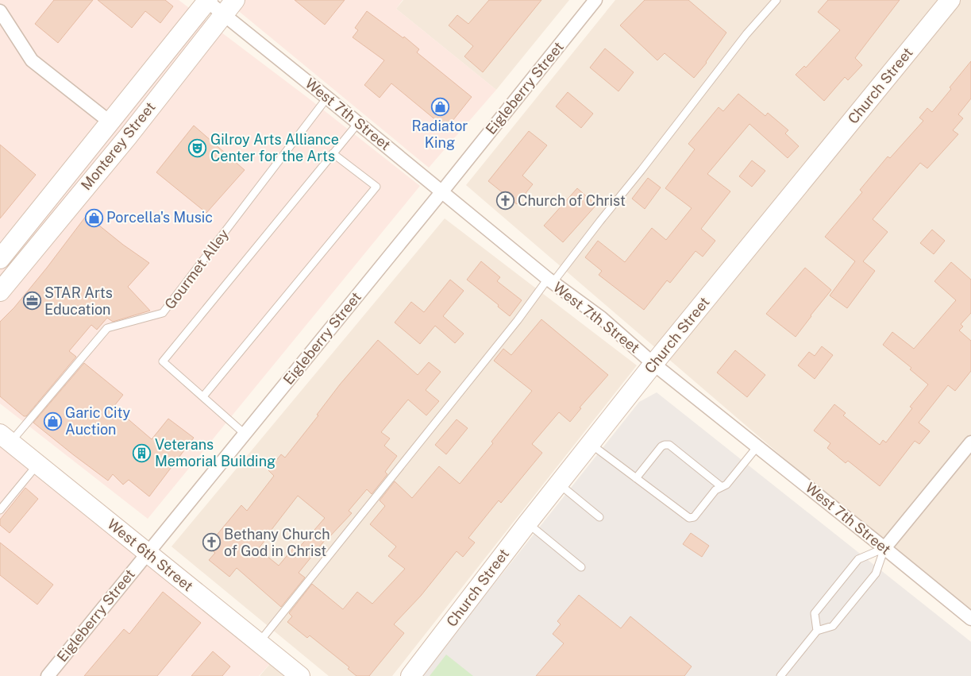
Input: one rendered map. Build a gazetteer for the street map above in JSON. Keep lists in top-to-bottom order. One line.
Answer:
{"streets":{"street":["Church Street","Eigleberry Street","West 7th Street","Monterey Street","West 6th Street"],"lane":["Gourmet Alley"]},"crossings":[["Church Street","West 7th Street"],["Eigleberry Street","West 7th Street"],["Eigleberry Street","West 6th Street"],["West 7th Street","Monterey Street"],["West 7th Street","Gourmet Alley"],["Gourmet Alley","West 6th Street"]],"places":{"shop":["Radiator King","Porcella's Music","Garic City Auction"],"theatre":["Gilroy Arts Alliance Center for the Arts"],"church":["Church of Christ","Bethany Church of God in Christ"],"office":["STAR Arts Education"],"building":["Veterans Memorial Building"]}}
